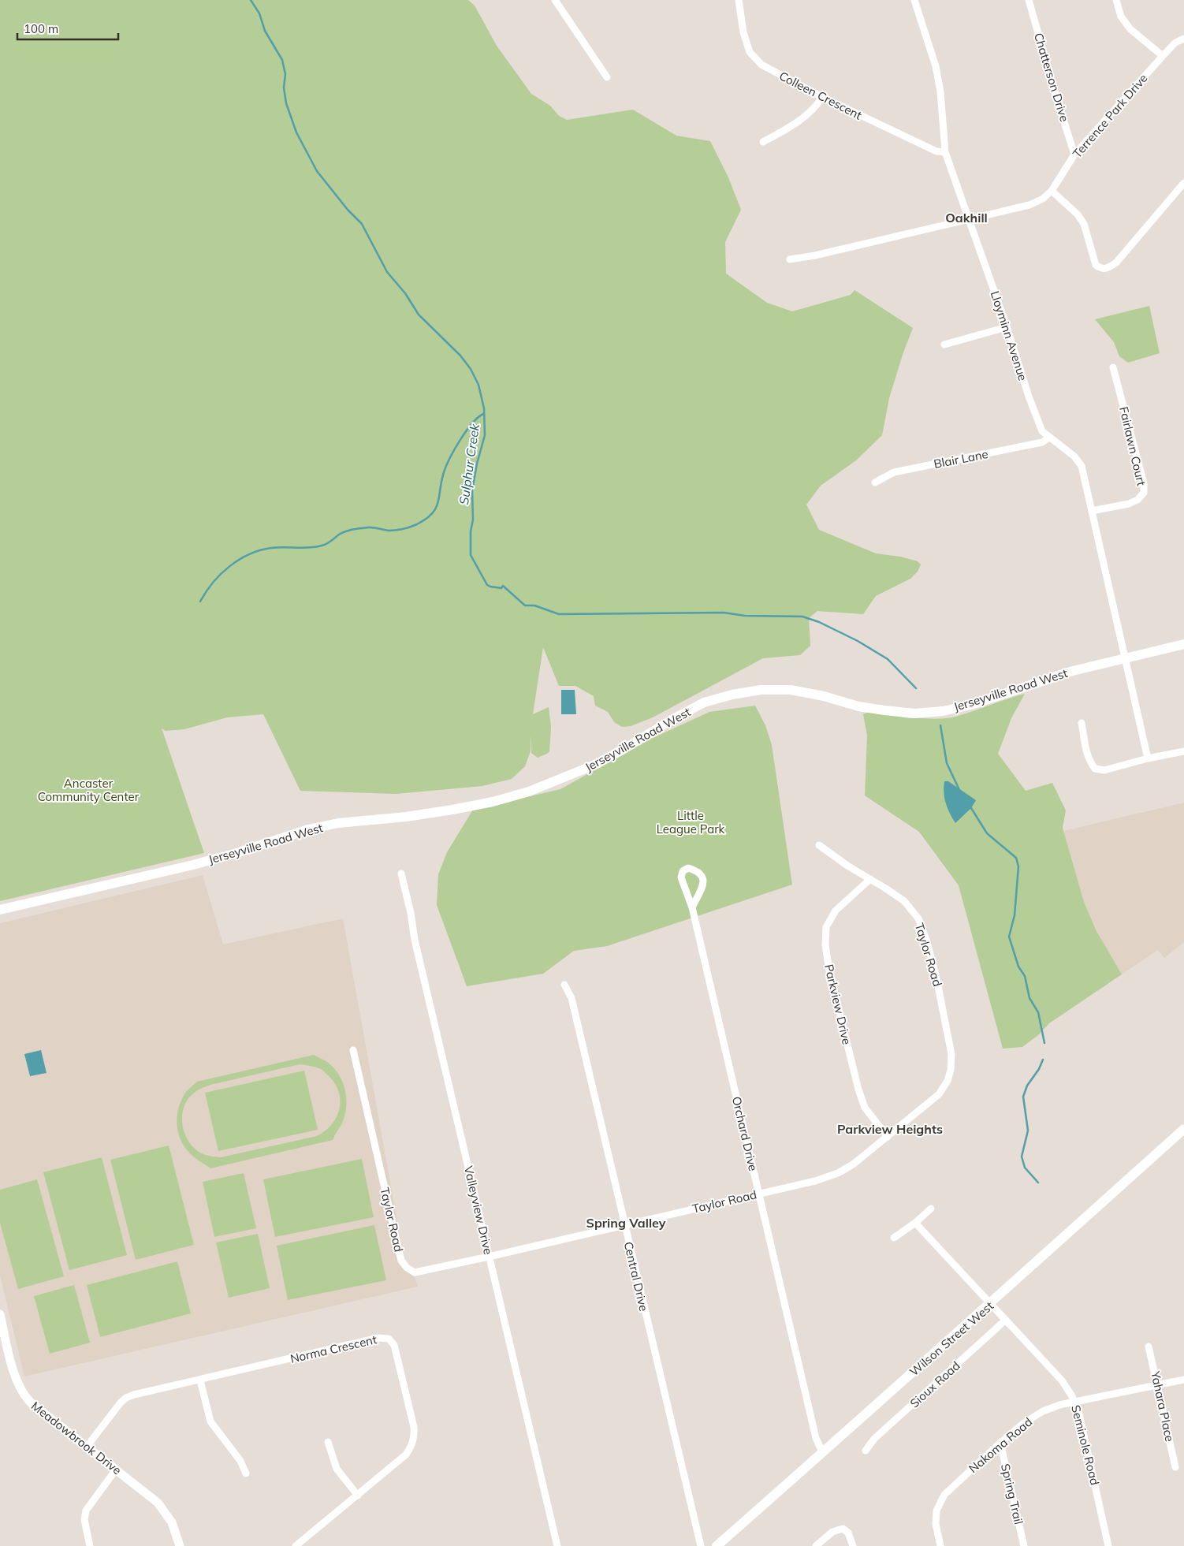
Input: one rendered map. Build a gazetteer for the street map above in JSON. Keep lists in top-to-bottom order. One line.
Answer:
{"streets":{"main road":["Jerseyville Road West","Wilson Street West"],"street":["Chatterson Drive","Colleen Crescent","Terrence Park Drive","Lloyminn Avenue","Fairlawn Court","Blair Lane","Taylor Road","Parkview Drive","Orchard Drive","Valleyview Drive","Central Drive","Norma Crescent","Sioux Road","Yahara Place","Meadowbrook Drive","Nakoma Road","Seminole Road","Spring Trail"]},"crossings":[["Chatterson Drive","Terrence Park Drive"],["Colleen Crescent","Lloyminn Avenue"],["Terrence Park Drive","Lloyminn Avenue"],["Lloyminn Avenue","Fairlawn Court"],["Lloyminn Avenue","Blair Lane"],["Lloyminn Avenue","Jerseyville Road West"],["Taylor Road","Parkview Drive"],["Taylor Road","Orchard Drive"],["Taylor Road","Valleyview Drive"],["Taylor Road","Central Drive"],["Orchard Drive","Wilson Street West"],["Wilson Street West","Seminole Road"],["Norma Crescent","Meadowbrook Drive"],["Sioux Road","Seminole Road"],["Yahara Place","Nakoma Road"],["Nakoma Road","Seminole Road"],["Nakoma Road","Spring Trail"]],"districts":["Oakhill","Parkview Heights","Spring Valley"],"water":["Sulphur Creek"],"parks":["Ancaster Community Center","Little League Park"],"scale_bar":"100 m"}
